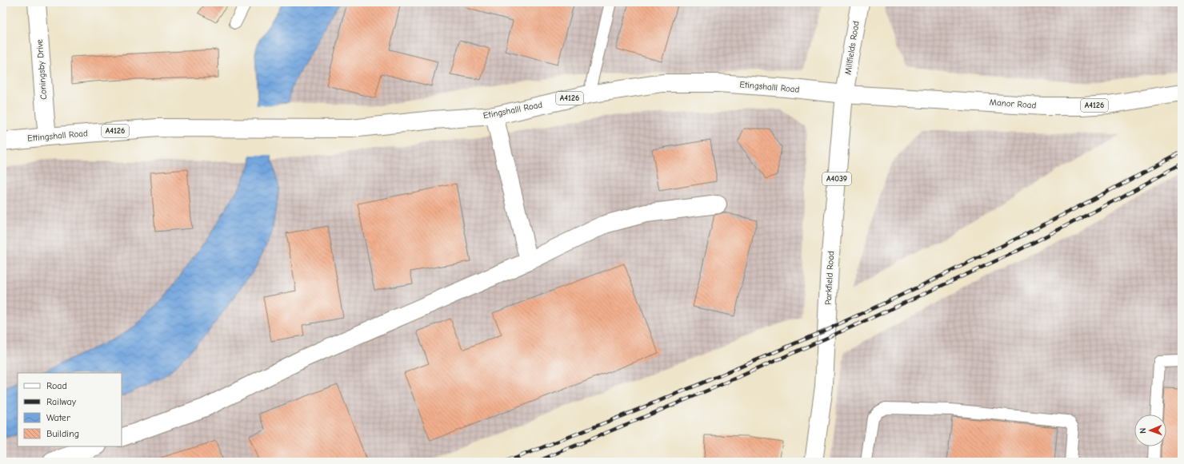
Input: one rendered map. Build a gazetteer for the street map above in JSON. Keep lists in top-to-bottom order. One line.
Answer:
{"streets":{"main road":["Millfields Road","Coningsby Drive","Etingshalll Road","A4126","Manor Road","Ettingshall Road","A4039","Parkfield Road"]},"crossings":[["Millfields Road","Etingshalll Road"],["Millfields Road","Manor Road"],["Millfields Road","Parkfield Road"],["Coningsby Drive","Ettingshall Road"],["Etingshalll Road","Manor Road"],["Etingshalll Road","Ettingshall Road"],["Etingshalll Road","Parkfield Road"],["Manor Road","Parkfield Road"]],"legend":["Road","Railway","Water","Building"],"north":"left"}
